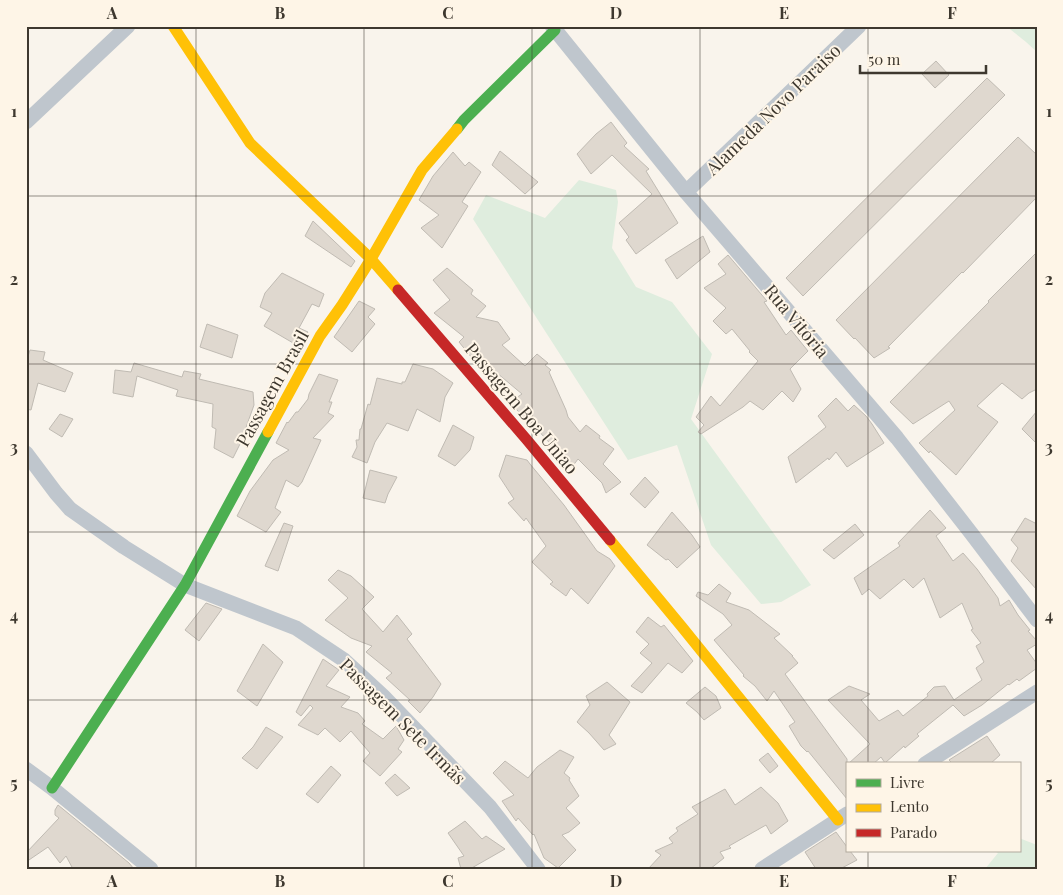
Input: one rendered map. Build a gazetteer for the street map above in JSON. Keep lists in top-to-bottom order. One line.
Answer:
{"streets":{"street":["Alameda Novo Paraiso","Rua Vitória","Passagem Brasil","Passagem Boa Uniao","Passagem Sete Irmãs"]},"crossings":[["Alameda Novo Paraiso","Rua Vitória"],["Rua Vitória","Passagem Brasil"],["Passagem Brasil","Passagem Boa Uniao"],["Passagem Brasil","Passagem Sete Irmãs"]],"legend":["Livre","Lento","Parado"],"scale_bar":"50 m","grid":{"columns":["A","B","C","D","E","F"],"rows":["1","2","3","4","5"]}}
